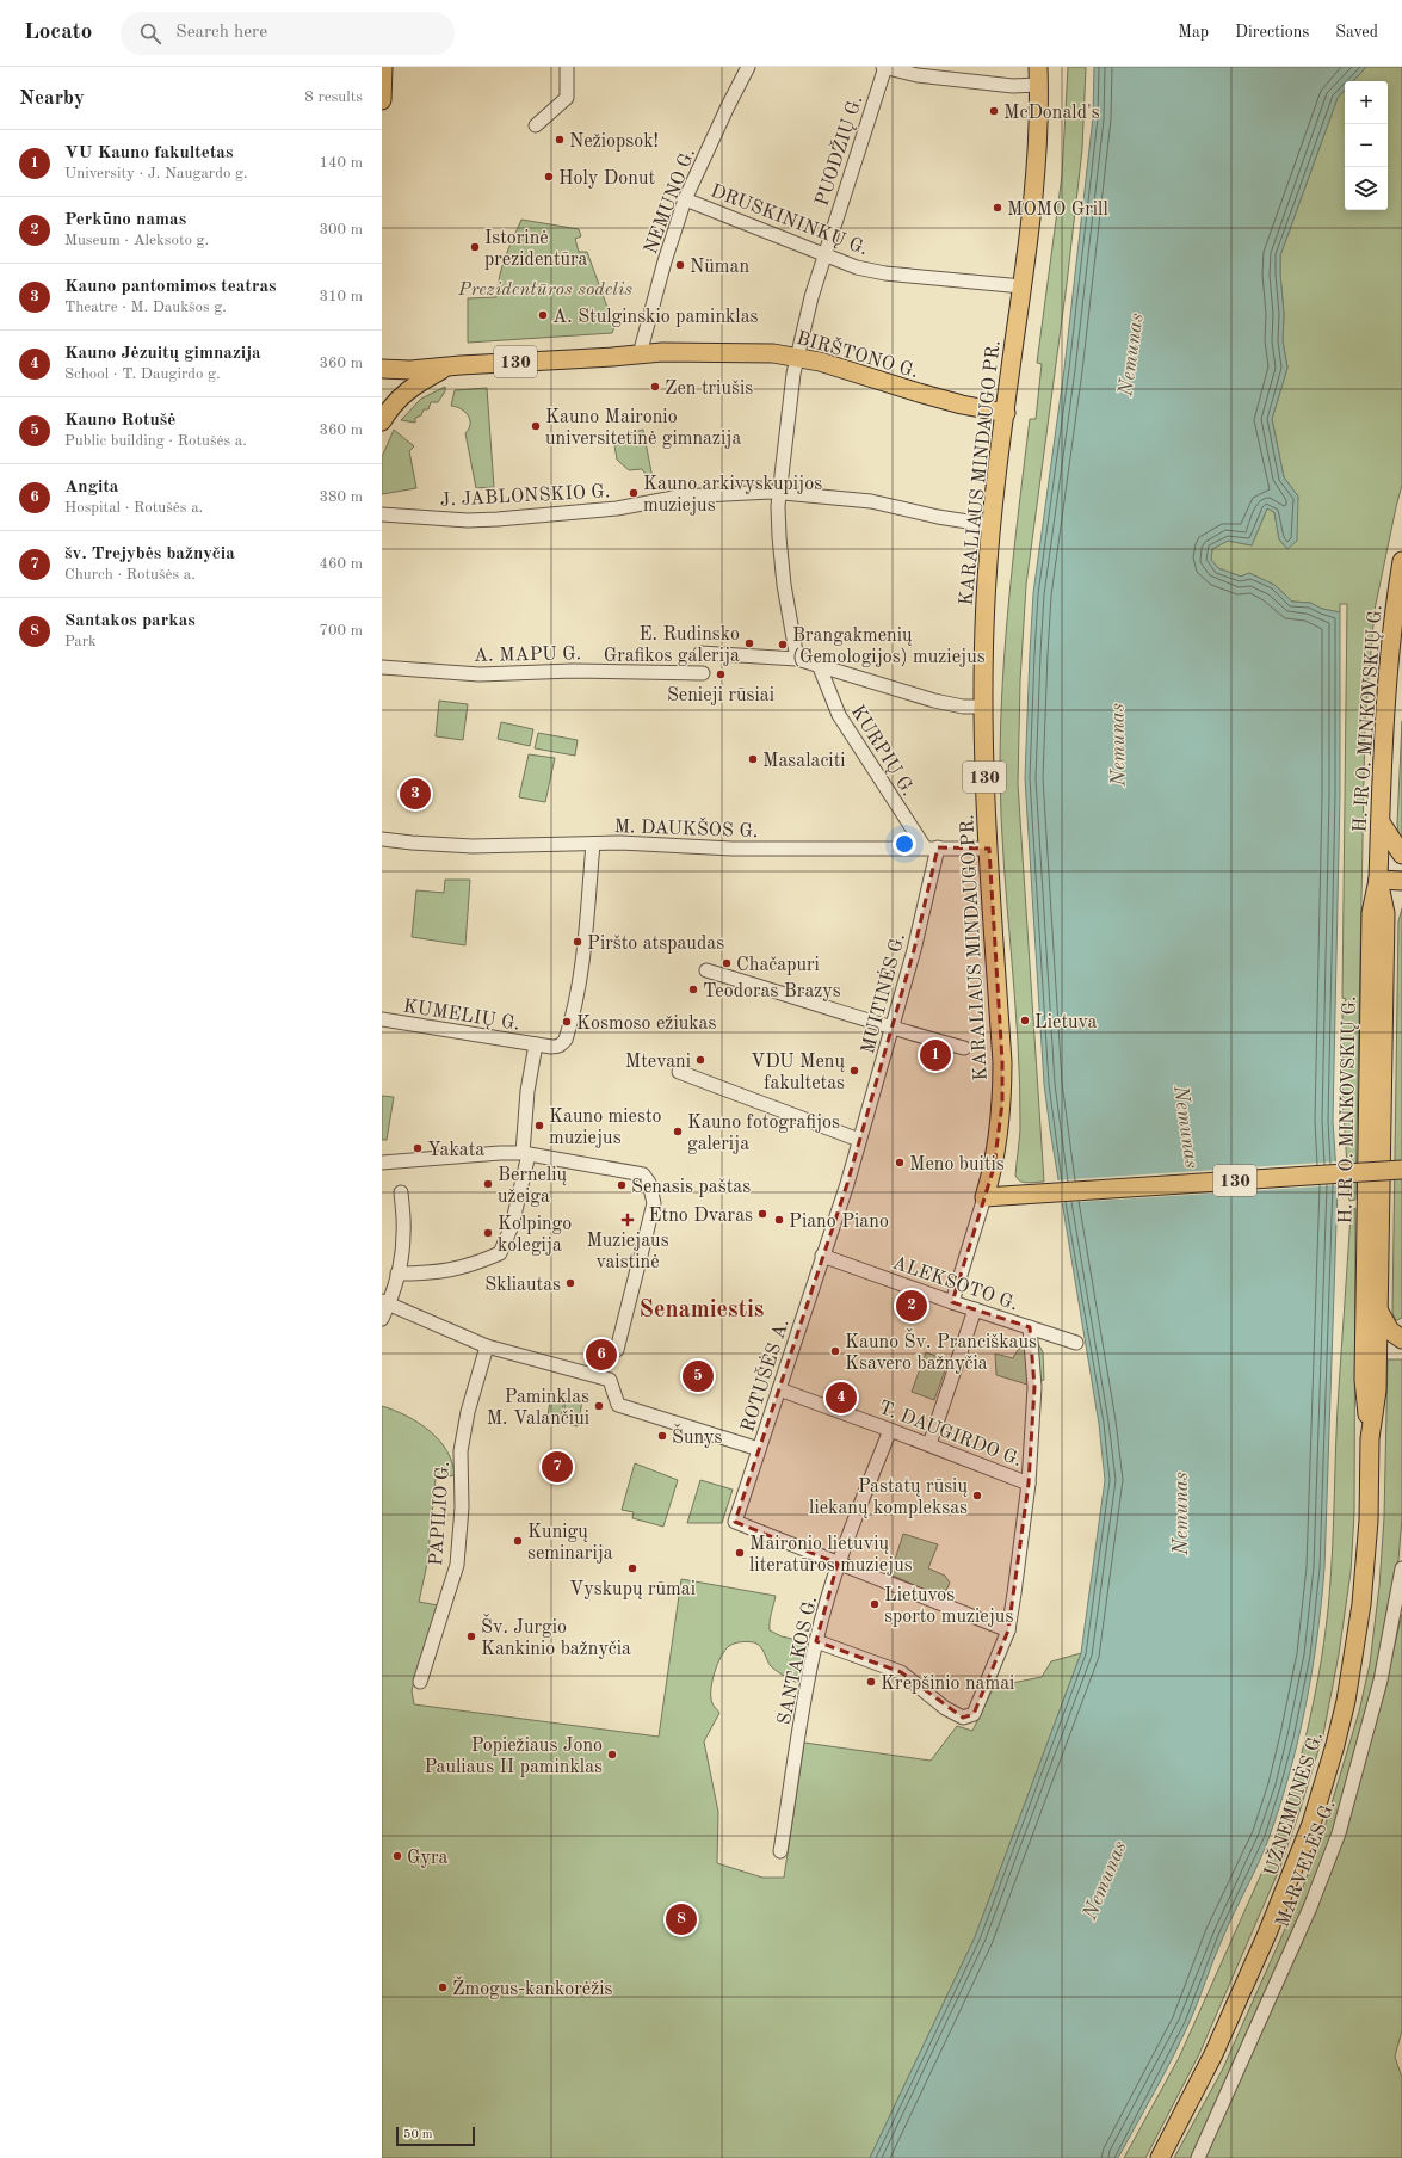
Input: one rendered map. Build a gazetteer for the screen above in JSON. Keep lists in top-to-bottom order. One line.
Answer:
{"streets":{"main road":["BIRŠTONO G.","130","KARALIAUS MINDAUGO PR.","H. IR O. MINKOVSKIŲ G.","UŽNEMUNĖS G."],"street":["PUODŽIŲ G.","NEMUNO G.","DRUSKININKŲ G.","J. JABLONSKIO G.","A. MAPU G.","KURPIŲ G.","M. DAUKŠOS G.","MUITINĖS G.","KUMELIŲ G.","ALEKSOTO G.","ROTUŠĖS A.","T. DAUGIRDO G.","PAPILIO G.","SANTAKOS G.","MARVELĖS G."]},"crossings":[["PUODŽIŲ G.","DRUSKININKŲ G."],["PUODŽIŲ G.","BIRŠTONO G."],["NEMUNO G.","DRUSKININKŲ G."],["NEMUNO G.","BIRŠTONO G."],["NEMUNO G.","130"],["DRUSKININKŲ G.","KARALIAUS MINDAUGO PR."],["BIRŠTONO G.","130"],["BIRŠTONO G.","KARALIAUS MINDAUGO PR."],["130","KARALIAUS MINDAUGO PR."],["KARALIAUS MINDAUGO PR.","J. JABLONSKIO G."],["KARALIAUS MINDAUGO PR.","M. DAUKŠOS G."],["KARALIAUS MINDAUGO PR.","ALEKSOTO G."],["H. IR O. MINKOVSKIŲ G.","UŽNEMUNĖS G."],["KURPIŲ G.","M. DAUKŠOS G."],["KURPIŲ G.","MUITINĖS G."],["M. DAUKŠOS G.","MUITINĖS G."],["M. DAUKŠOS G.","KUMELIŲ G."],["MUITINĖS G.","ALEKSOTO G."],["MUITINĖS G.","ROTUŠĖS A."],["ALEKSOTO G.","ROTUŠĖS A."],["ROTUŠĖS A.","T. DAUGIRDO G."],["ROTUŠĖS A.","PAPILIO G."],["T. DAUGIRDO G.","SANTAKOS G."]],"districts":["Senamiestis"],"water":["Nemunas"],"parks":["Prezidentūros sodelis"],"places":{"other":["McDonald's","Nežiopsok!","Holy Donut","MOMO Grill","Istorinė prezidentūra","Nüman","A. Stulginskio paminklas","Zen triušis","Kauno Maironio universitetinė gimnazija","Kauno arkivyskupijos muziejus","E. Rudinsko Grafikos galerija","Brangakmenių (Gemologijos) muziejus","Senieji rūsiai","Masalaciti","Piršto atspaudas","Chačapuri","Teodoras Brazys","Lietuva","Kosmoso ežiukas","Mtevani","VDU Menų fakultetas","Kauno miesto muziejus","Kauno fotografijos galerija","Yakata","Meno buitis","Bernelių užeiga","Senasis paštas","Etno Dvaras","Piano Piano","Kolpingo kolegija","Skliautas","Kauno Šv. Pranciškaus Ksavero bažnyčia","Paminklas M. Valančiui","Šunys","Pastatų rūsių liekanų kompleksas","Kunigų seminarija","Maironio lietuvių literatūros muziejus","Vyskupų rūmai","Lietuvos sporto muziejus","Šv. Jurgio Kankinio bažnyčia","Krepšinio namai","Popiežiaus Jono Pauliaus II paminklas","Gyra","Žmogus-kankorėžis"],"health":["Muziejaus vaistinė"]},"scale_bar":"50 m","page":{"header":"Locato","search":"Search here","nav":["Map","Directions","Saved"],"heading":["Nearby","8 results"],"map_buttons":["+","−"],"list":[{"mark":"1","name":"VU Kauno fakultetas","note":"University · J. Naugardo g.","value":"140 m"},{"mark":"2","name":"Perkūno namas","note":"Museum · Aleksoto g.","value":"300 m"},{"mark":"3","name":"Kauno pantomimos teatras","note":"Theatre · M. Daukšos g.","value":"310 m"},{"mark":"4","name":"Kauno Jėzuitų gimnazija","note":"School · T. Daugirdo g.","value":"360 m"},{"mark":"5","name":"Kauno Rotušė","note":"Public building · Rotušės a.","value":"360 m"},{"mark":"6","name":"Angita","note":"Hospital · Rotušės a.","value":"380 m"},{"mark":"7","name":"šv. Trejybės bažnyčia","note":"Church · Rotušės a.","value":"460 m"},{"mark":"8","name":"Santakos parkas","note":"Park","value":"700 m"}],"pins":["3","1","2","6","5","4","7","8"],"scale":"50 m"}}
